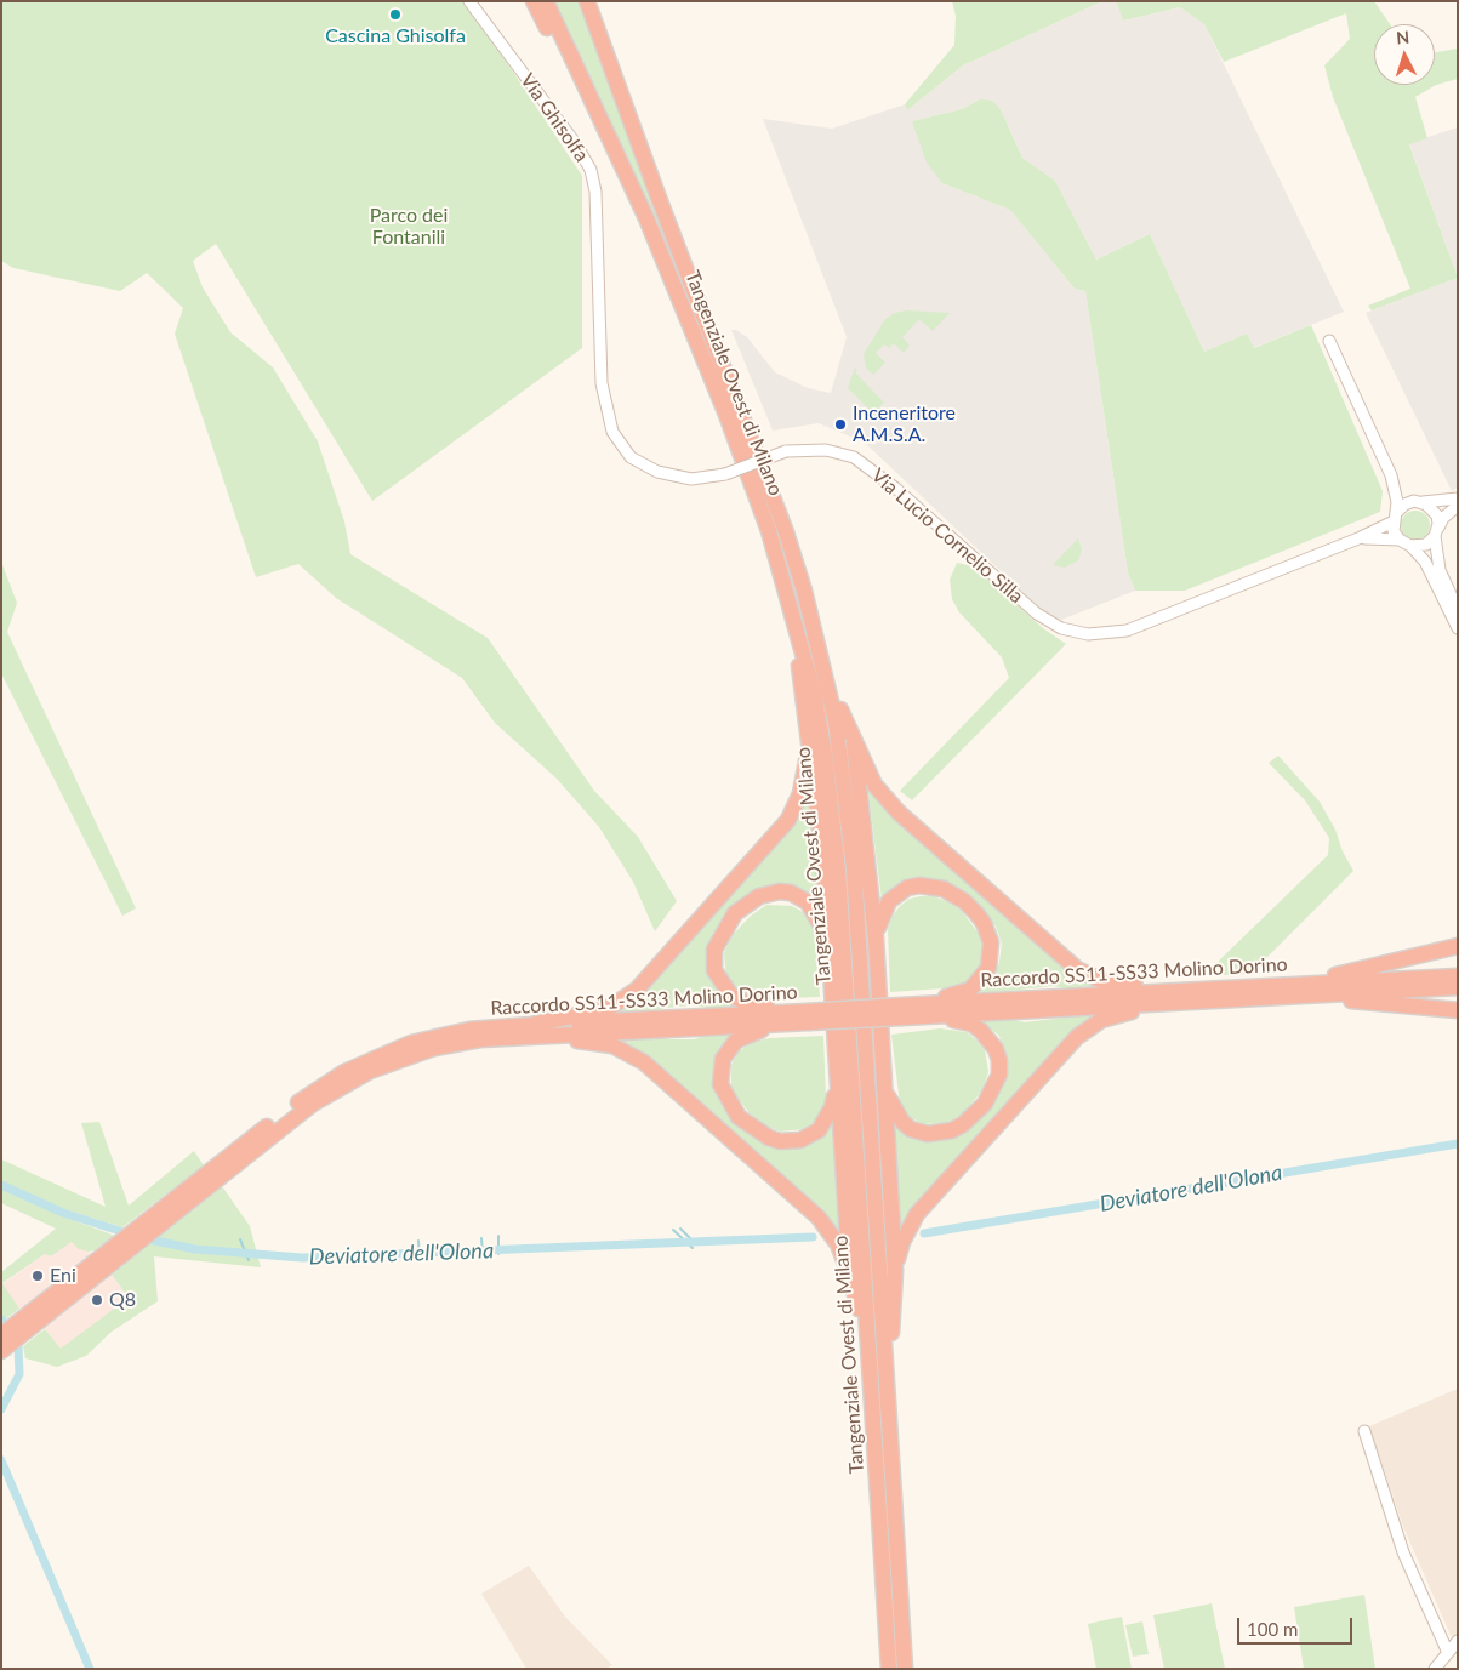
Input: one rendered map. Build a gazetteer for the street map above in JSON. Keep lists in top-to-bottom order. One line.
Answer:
{"streets":{"highway":["Tangenziale Ovest di Milano","Raccordo SS11-SS33 Molino Dorino"],"street":["Via Ghisolfa","Via Lucio Cornelio Silla"]},"crossings":[["Via Ghisolfa","Via Lucio Cornelio Silla"]],"water":["Deviatore dell'Olona"],"parks":["Parco dei Fontanili"],"places":["Cascina Ghisolfa","Inceneritore A.M.S.A.","Eni","Q8"],"scale_bar":"100 m","north":"top"}
